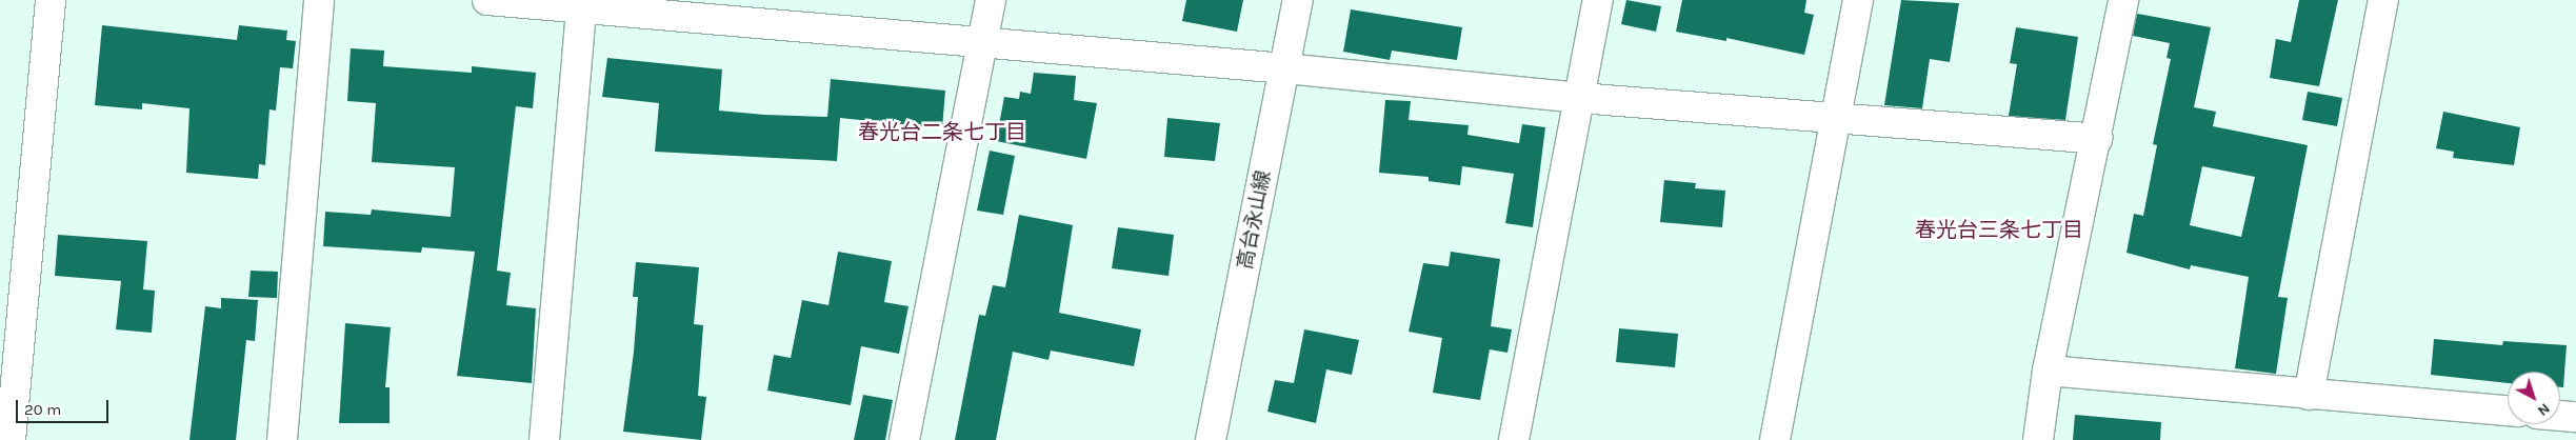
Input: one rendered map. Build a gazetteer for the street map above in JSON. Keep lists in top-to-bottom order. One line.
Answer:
{"streets":{"street":["高台永山線"]},"districts":["春光台二条七丁目","春光台三条七丁目"],"scale_bar":"20 m","north":"bottom right"}
